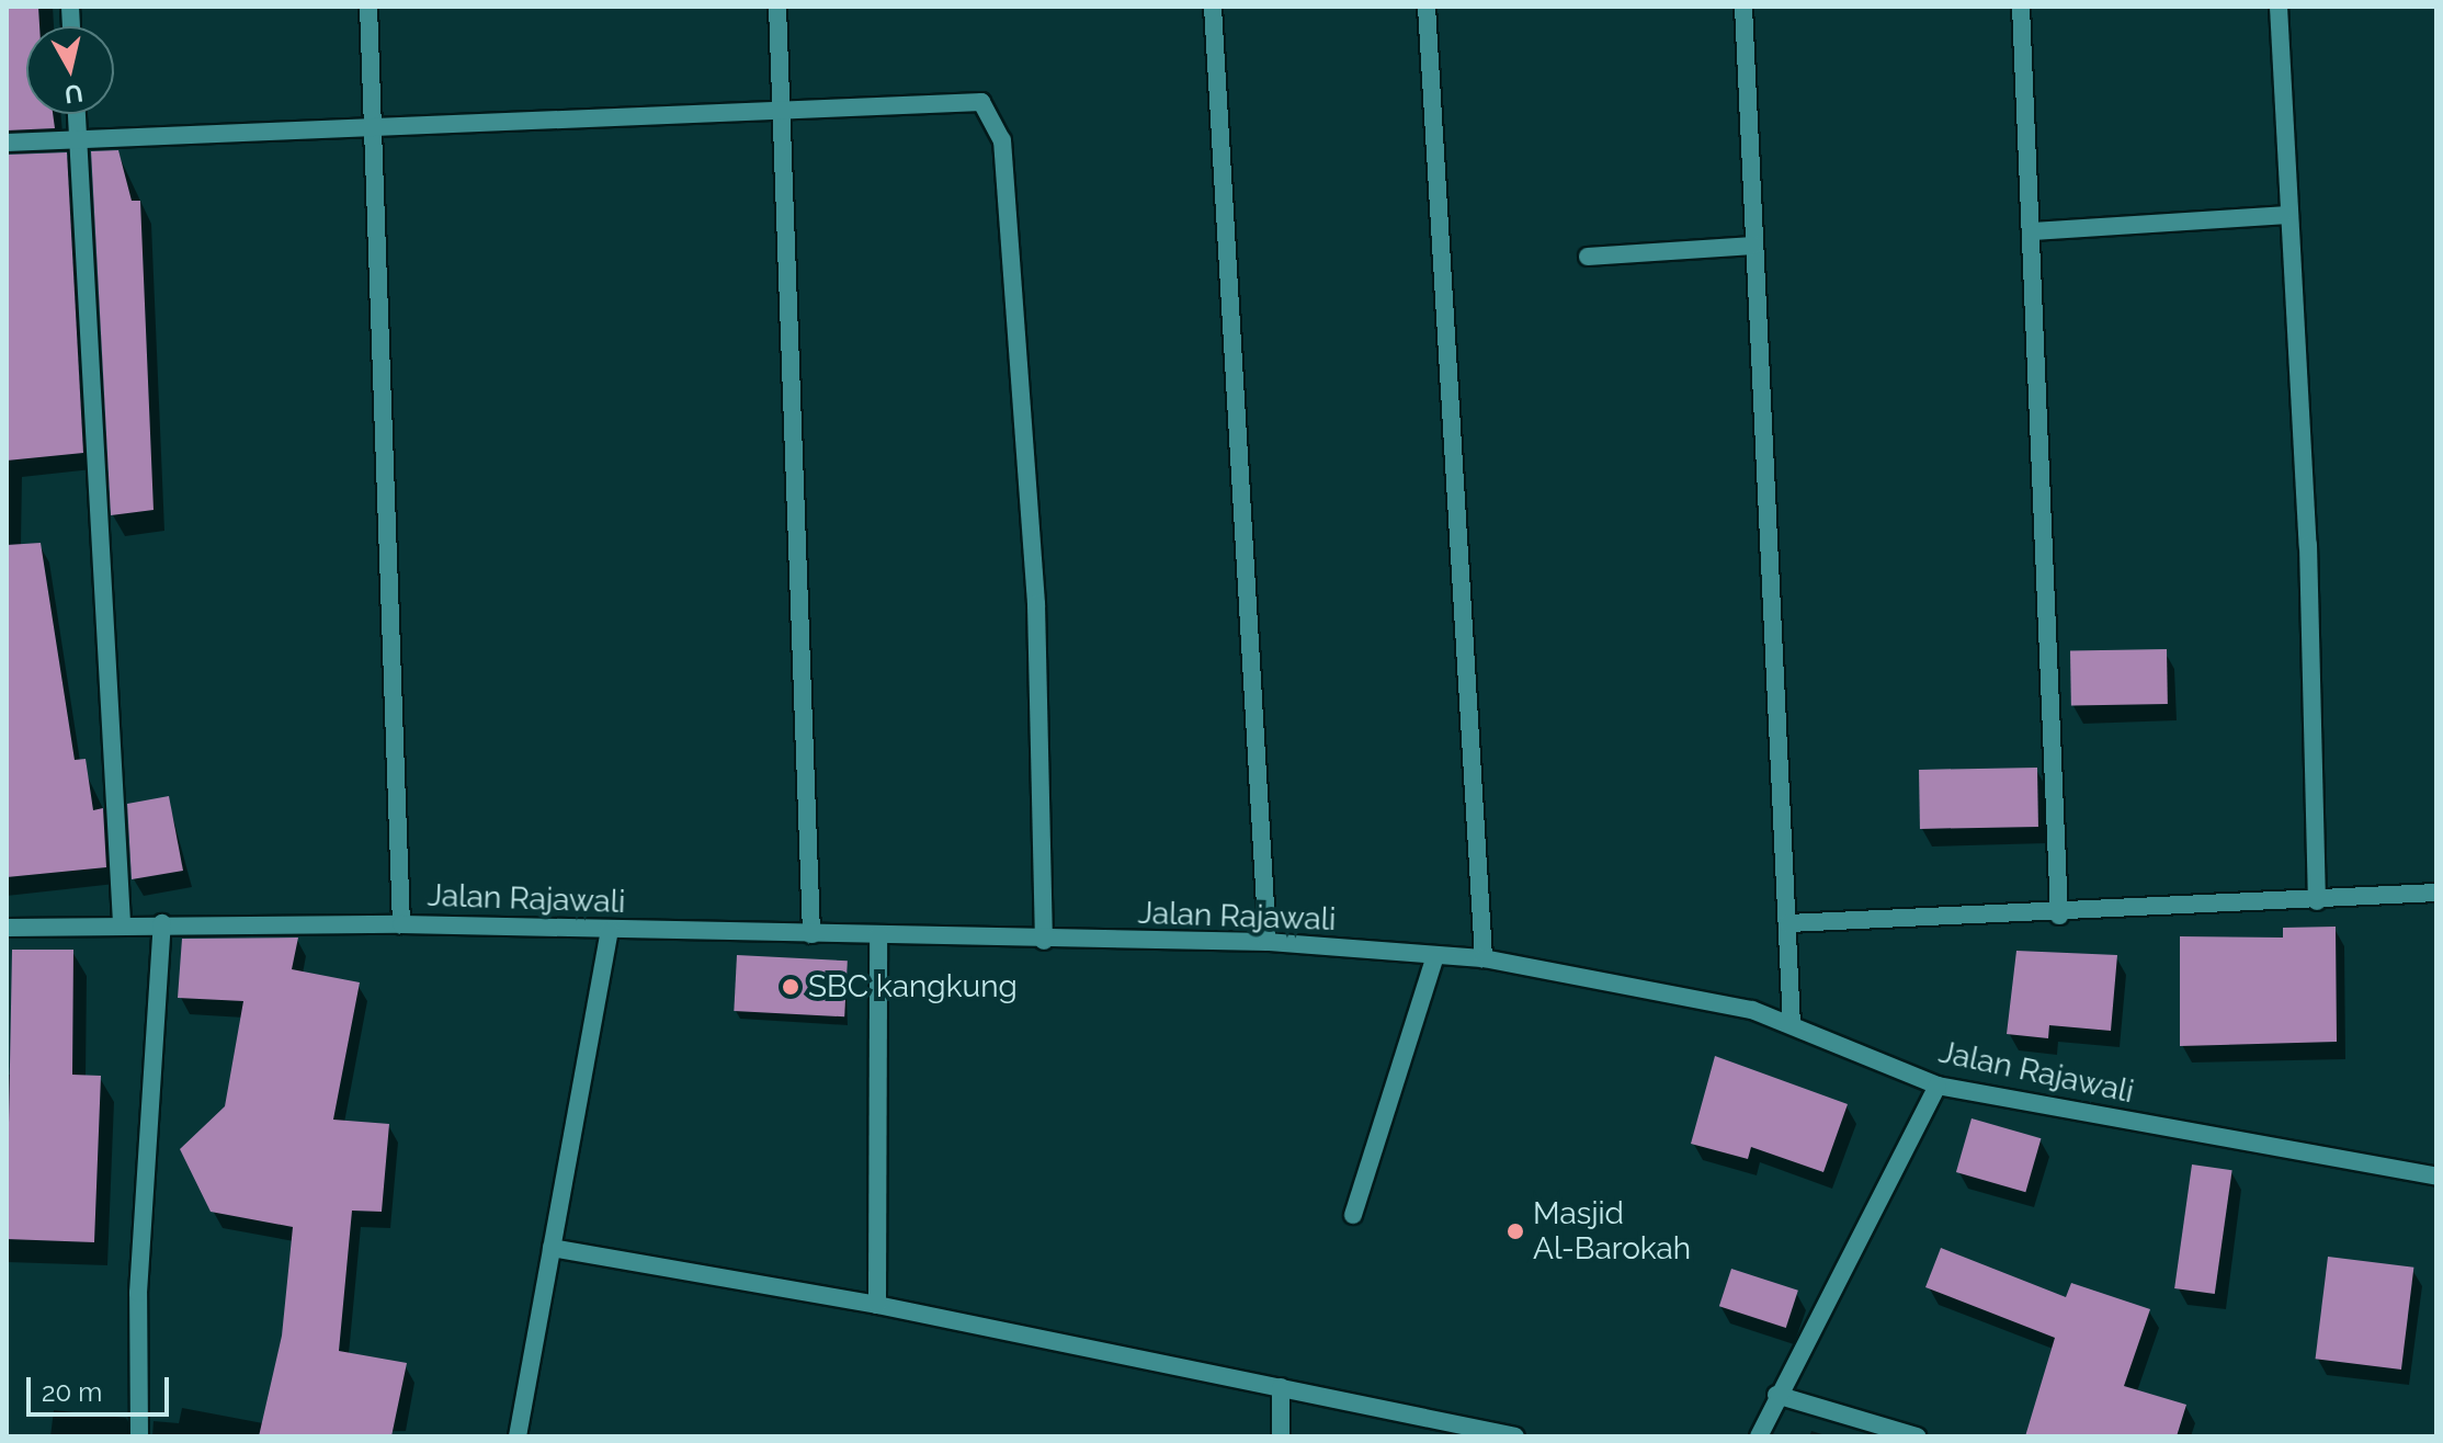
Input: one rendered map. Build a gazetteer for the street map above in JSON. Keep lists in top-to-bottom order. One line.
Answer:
{"streets":{"street":["Jalan Rajawali"]},"places":["SBC kangkung","Masjid Al-Barokah"],"scale_bar":"20 m","north":"bottom"}
